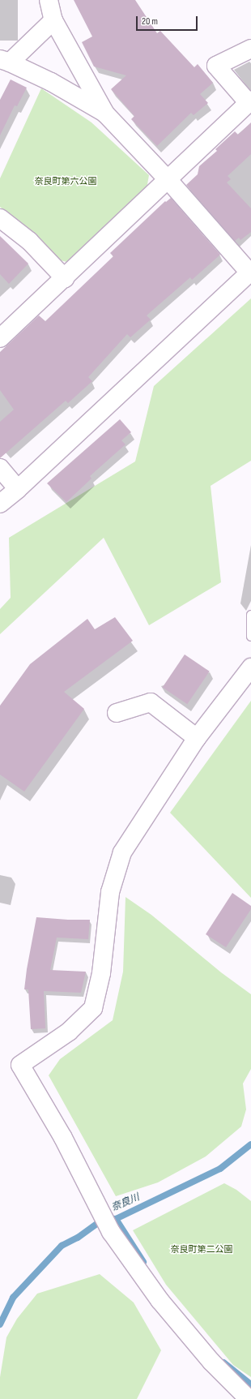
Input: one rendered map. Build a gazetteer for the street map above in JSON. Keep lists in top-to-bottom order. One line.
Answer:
{"water":["奈良川"],"parks":["奈良町第六公園","奈良町第二公園"],"scale_bar":"20 m"}
